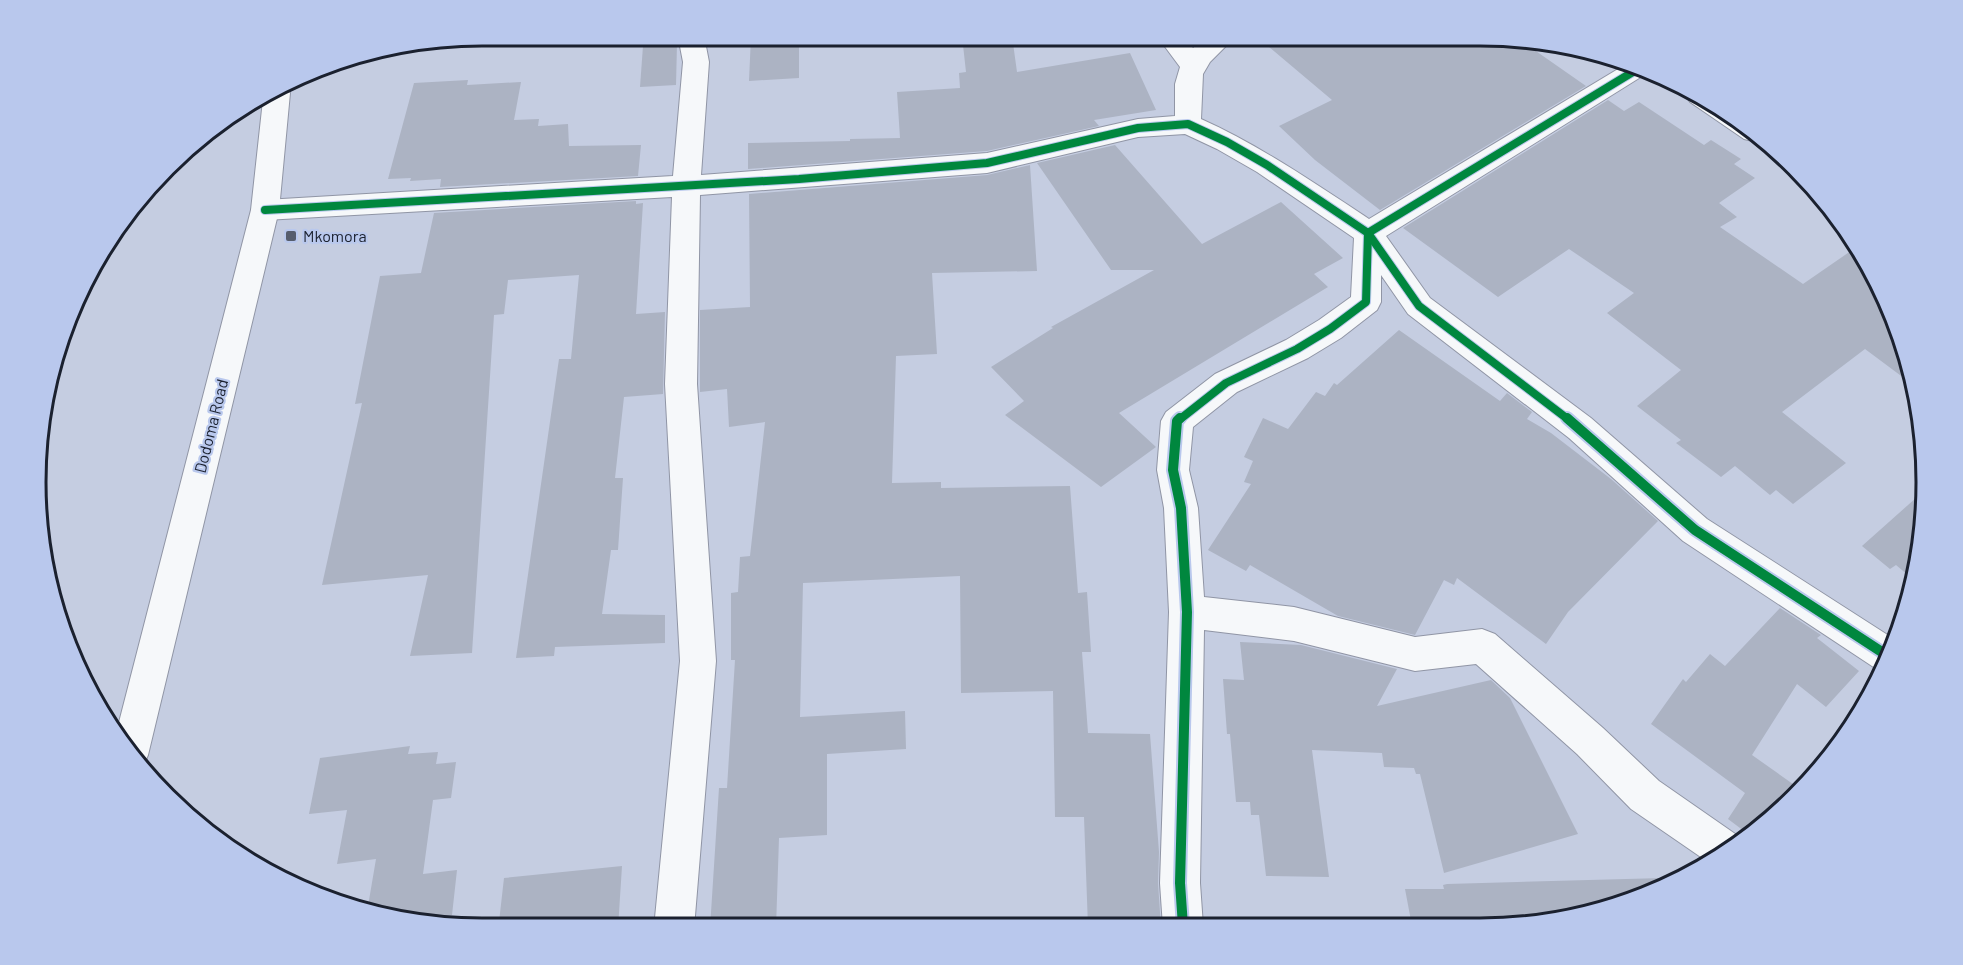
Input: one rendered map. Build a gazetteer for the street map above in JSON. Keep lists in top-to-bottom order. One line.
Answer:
{"streets":{"main road":["Dodoma Road"]},"places":{"transit":["Mkomora"]}}
